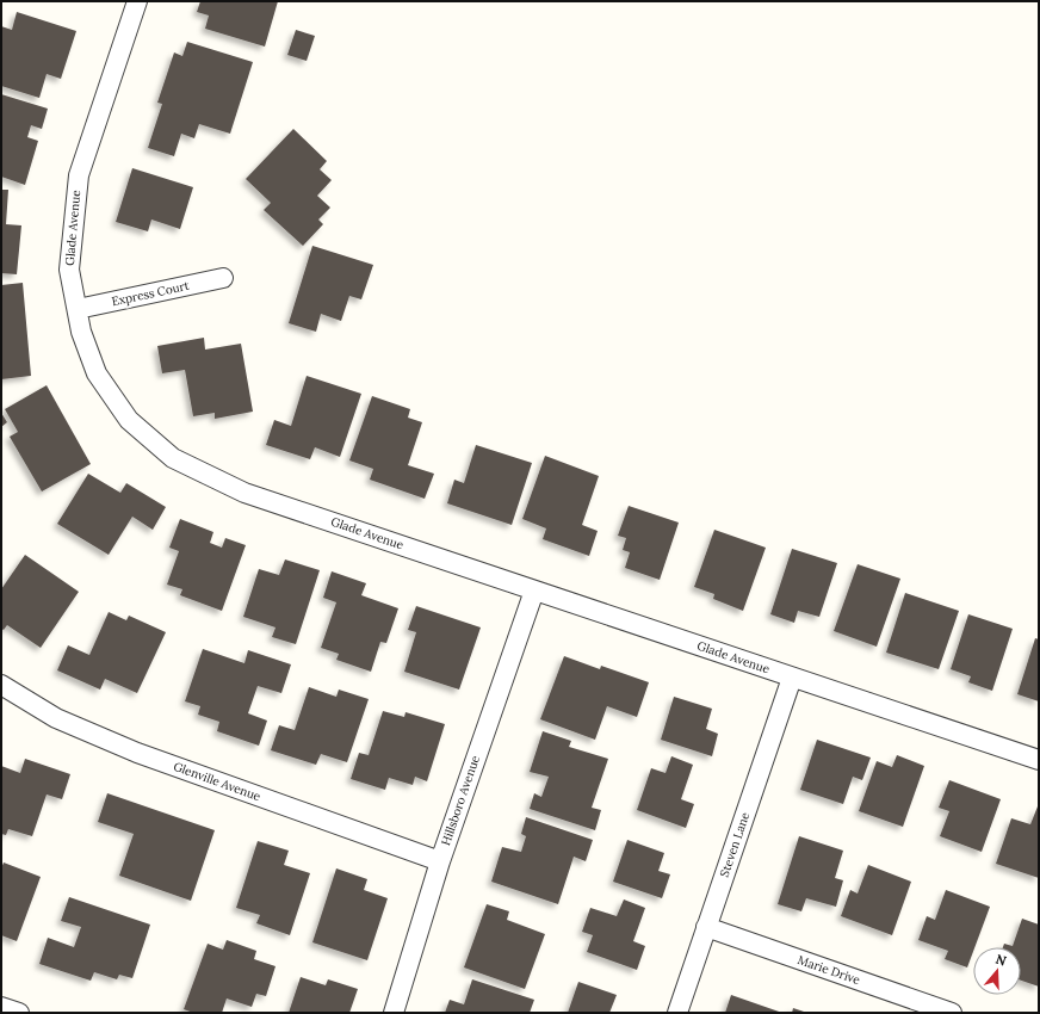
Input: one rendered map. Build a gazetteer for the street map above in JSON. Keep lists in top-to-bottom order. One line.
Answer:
{"streets":{"street":["Glade Avenue","Express Court","Glenville Avenue","Hillsboro Avenue","Steven Lane","Marie Drive"]},"crossings":[["Glade Avenue","Express Court"],["Glade Avenue","Hillsboro Avenue"],["Glade Avenue","Steven Lane"],["Glenville Avenue","Hillsboro Avenue"],["Steven Lane","Marie Drive"]],"north":"top"}
